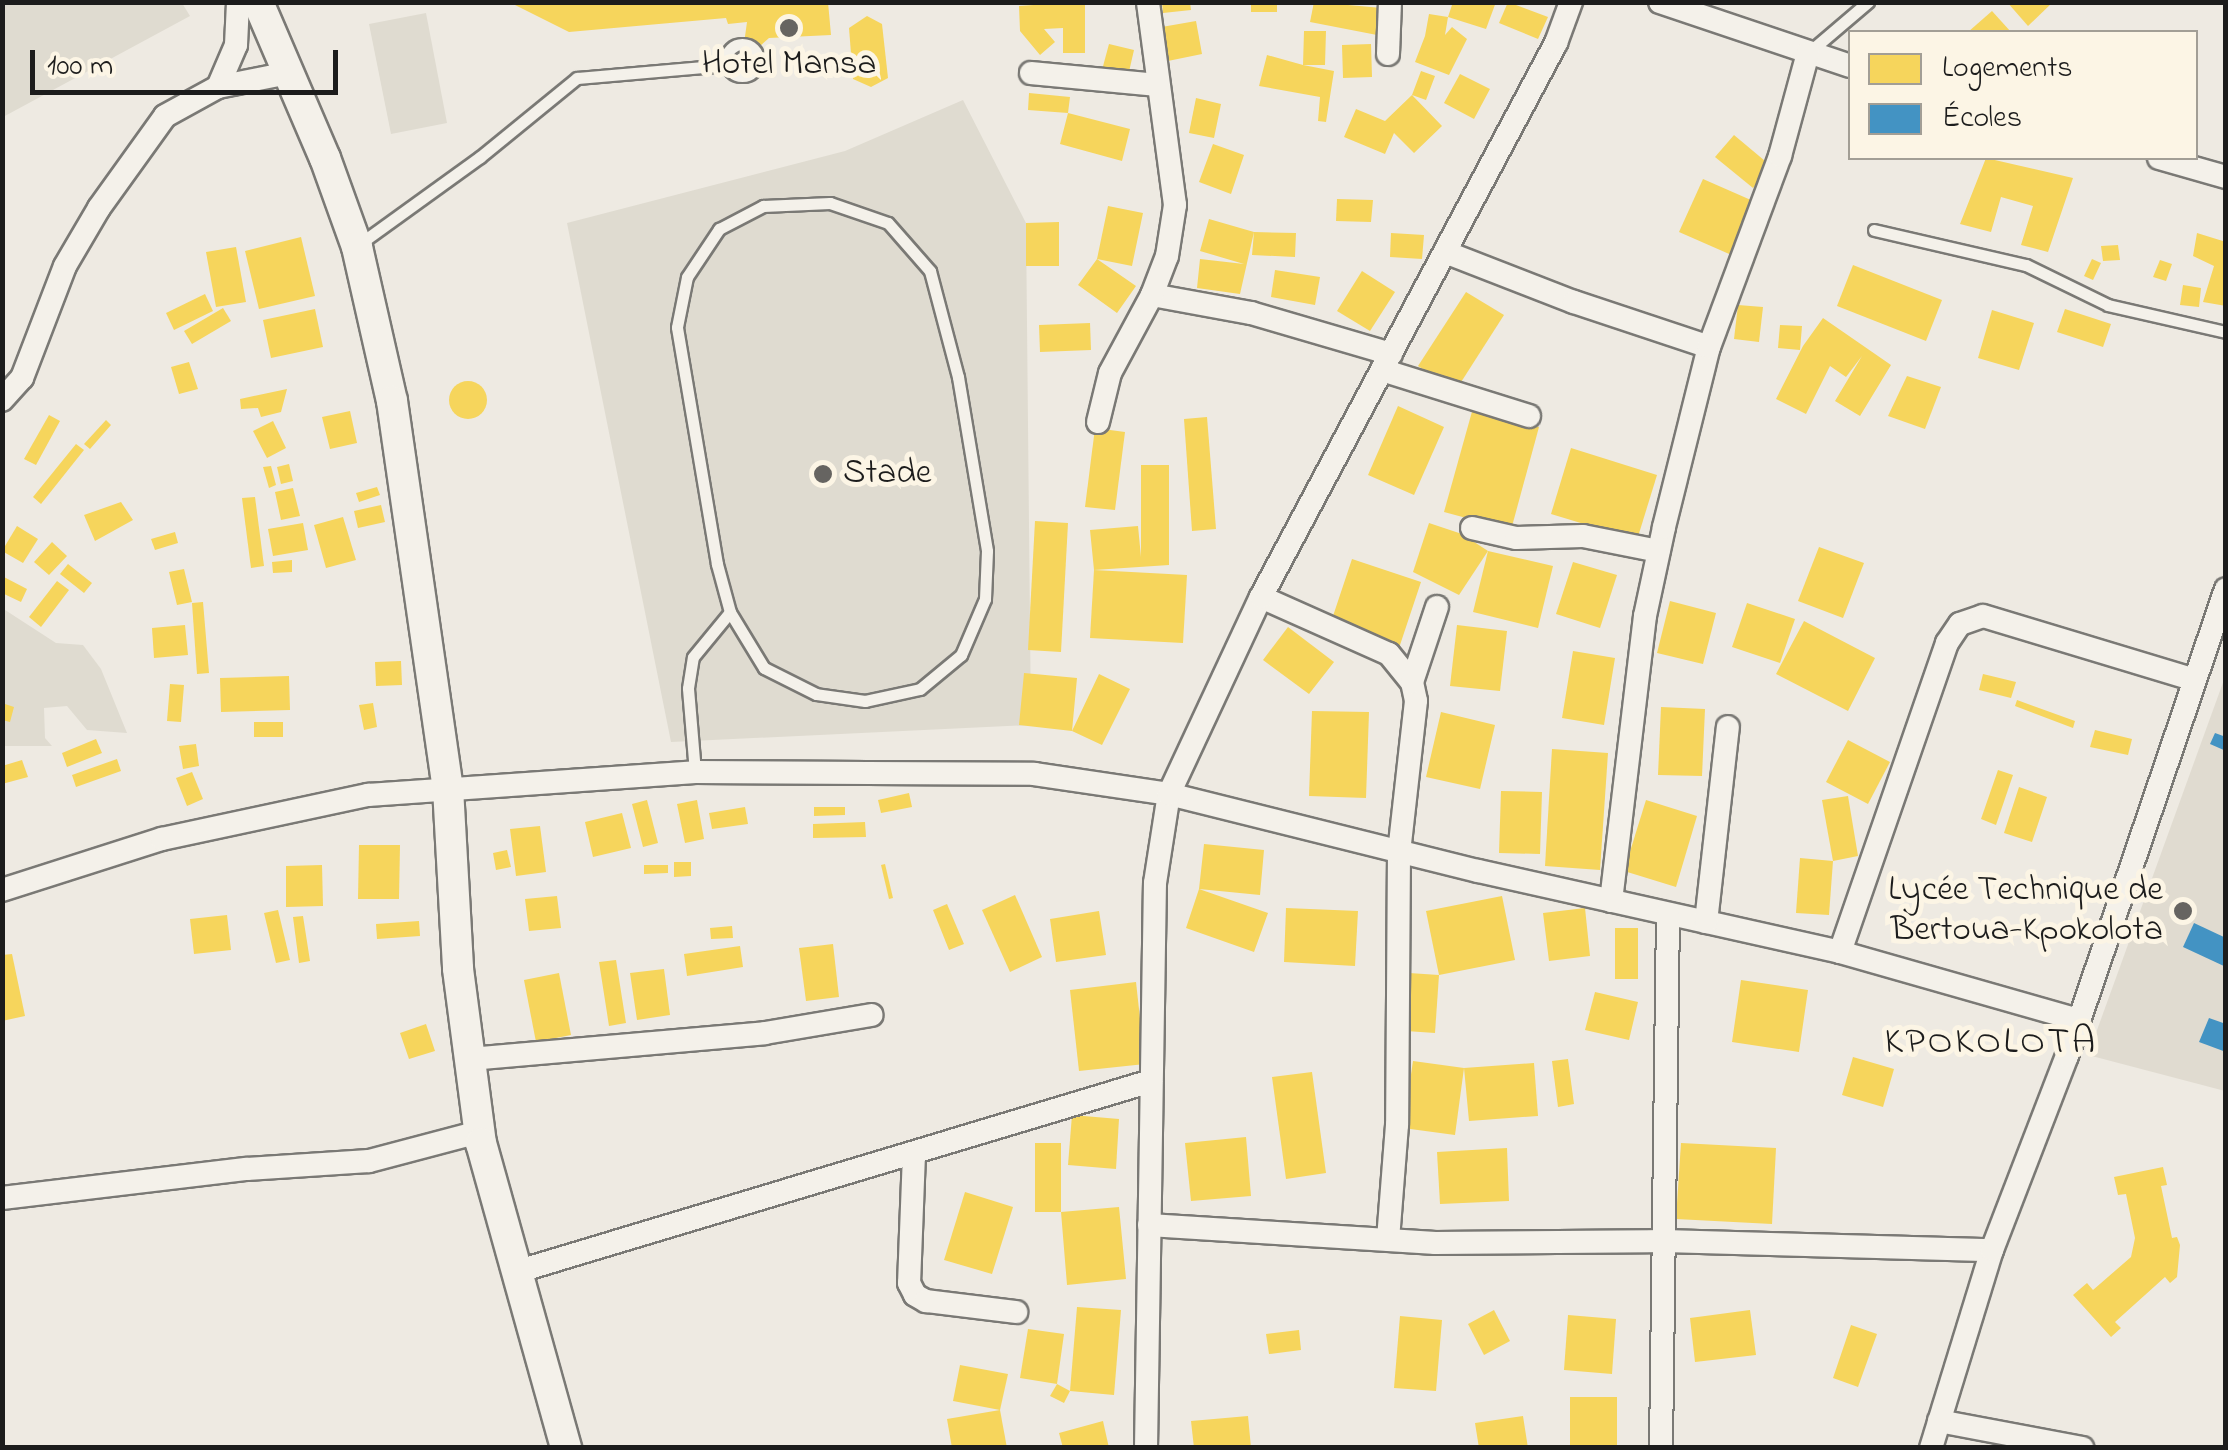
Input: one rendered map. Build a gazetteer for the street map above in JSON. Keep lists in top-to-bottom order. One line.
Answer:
{"districts":["KPOKOLOTA"],"places":["Hotel Mansa","Stade","Lycée Technique de Bertoua-Kpokolota"],"legend":["Logements","Écoles"],"scale_bar":"100 m"}
